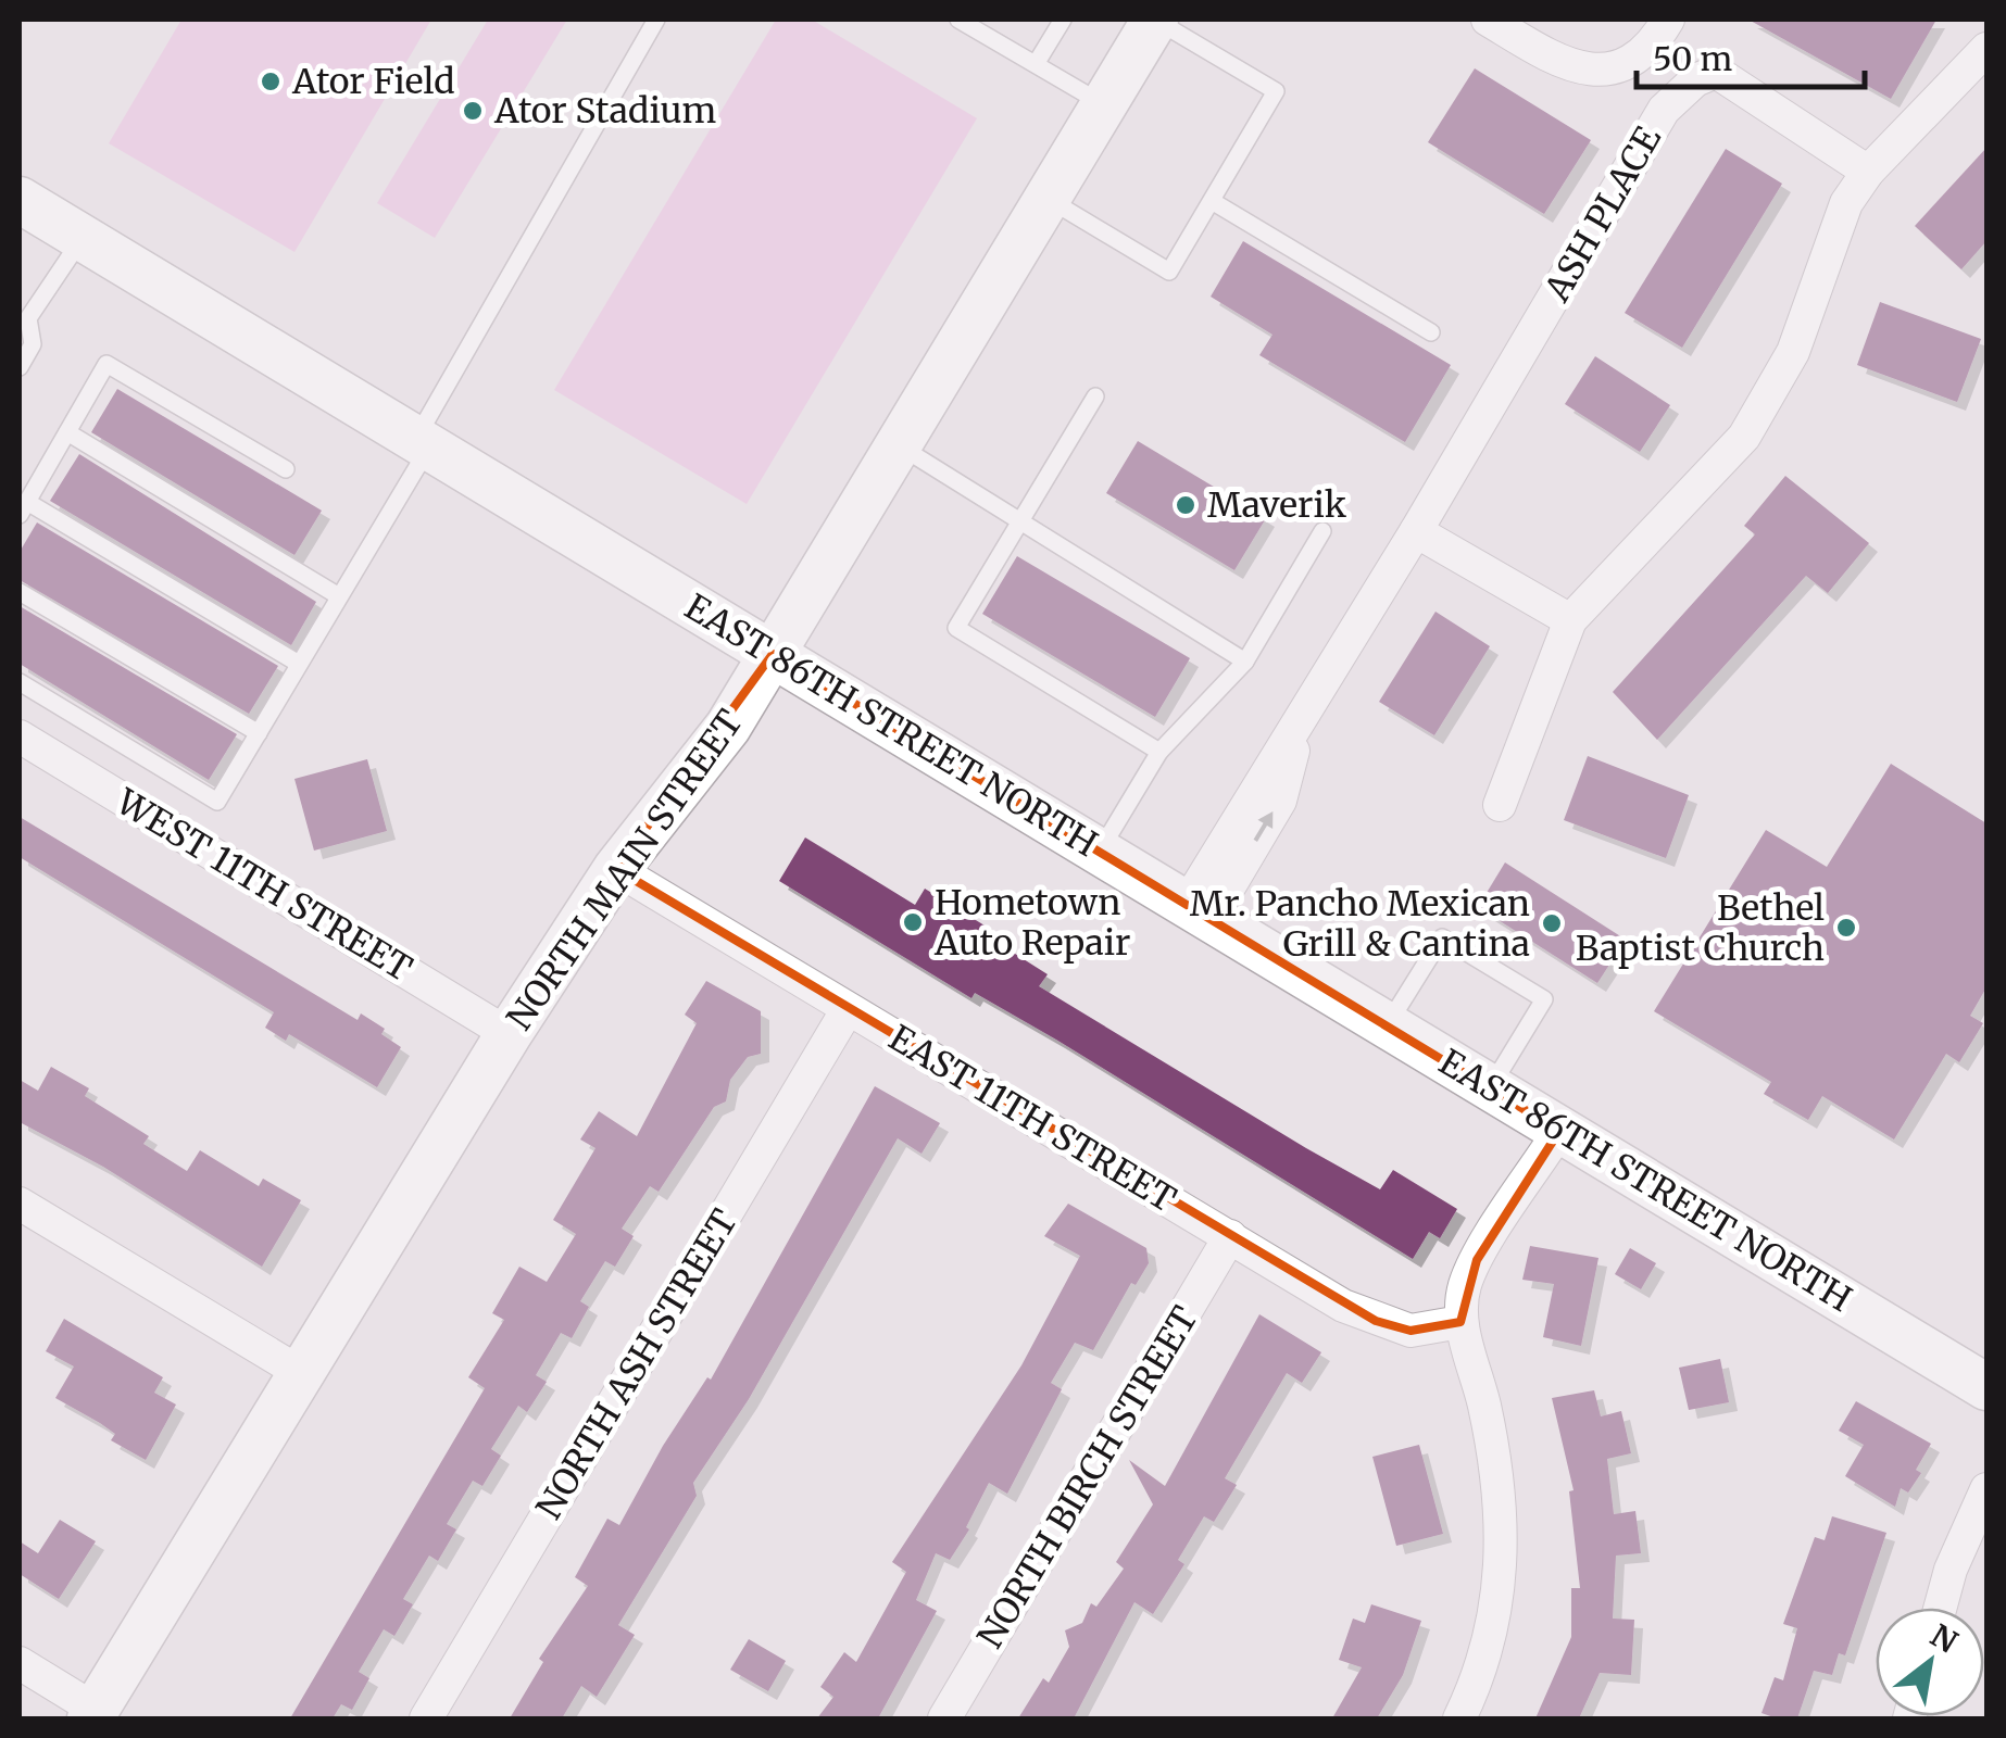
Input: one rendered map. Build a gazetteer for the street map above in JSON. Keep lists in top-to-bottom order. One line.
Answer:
{"streets":{"main road":["EAST 86TH STREET NORTH","NORTH MAIN STREET"],"street":["ASH PLACE","WEST 11TH STREET","EAST 11TH STREET","NORTH ASH STREET","NORTH BIRCH STREET"]},"crossings":[["ASH PLACE","EAST 86TH STREET NORTH"],["EAST 86TH STREET NORTH","NORTH MAIN STREET"],["NORTH MAIN STREET","WEST 11TH STREET"],["NORTH MAIN STREET","EAST 11TH STREET"],["EAST 11TH STREET","NORTH ASH STREET"],["EAST 11TH STREET","NORTH BIRCH STREET"]],"places":["Ator Field","Ator Stadium","Maverik","Hometown Auto Repair","Mr. Pancho Mexican Grill & Cantina","Bethel Baptist Church"],"scale_bar":"50 m","north":"top right"}
